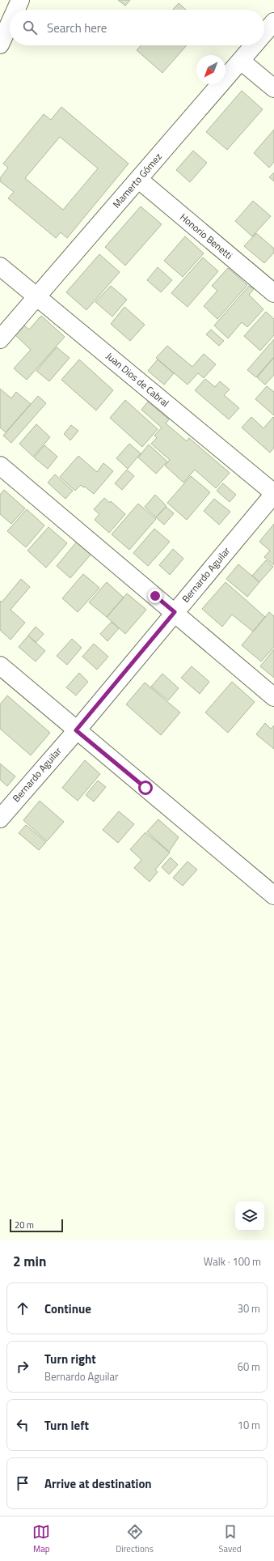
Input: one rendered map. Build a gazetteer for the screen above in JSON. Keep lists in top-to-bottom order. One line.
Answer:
{"streets":{"street":["Mamerto Gómez","Honorio Benetti","Juan Dios de Cabral","Bernardo Aguilar"]},"crossings":[["Mamerto Gómez","Honorio Benetti"],["Mamerto Gómez","Juan Dios de Cabral"],["Juan Dios de Cabral","Bernardo Aguilar"]],"scale_bar":"20 m","north":"bottom left","page":{"search":"Search here","scale":"20 m","heading":["2 min","Walk · 100 m"],"list":[["Continue","30 m"],["Turn right","Bernardo Aguilar","60 m"],["Turn left","10 m"],"Arrive at destination"],"nav":["Map","Directions","Saved"]}}
